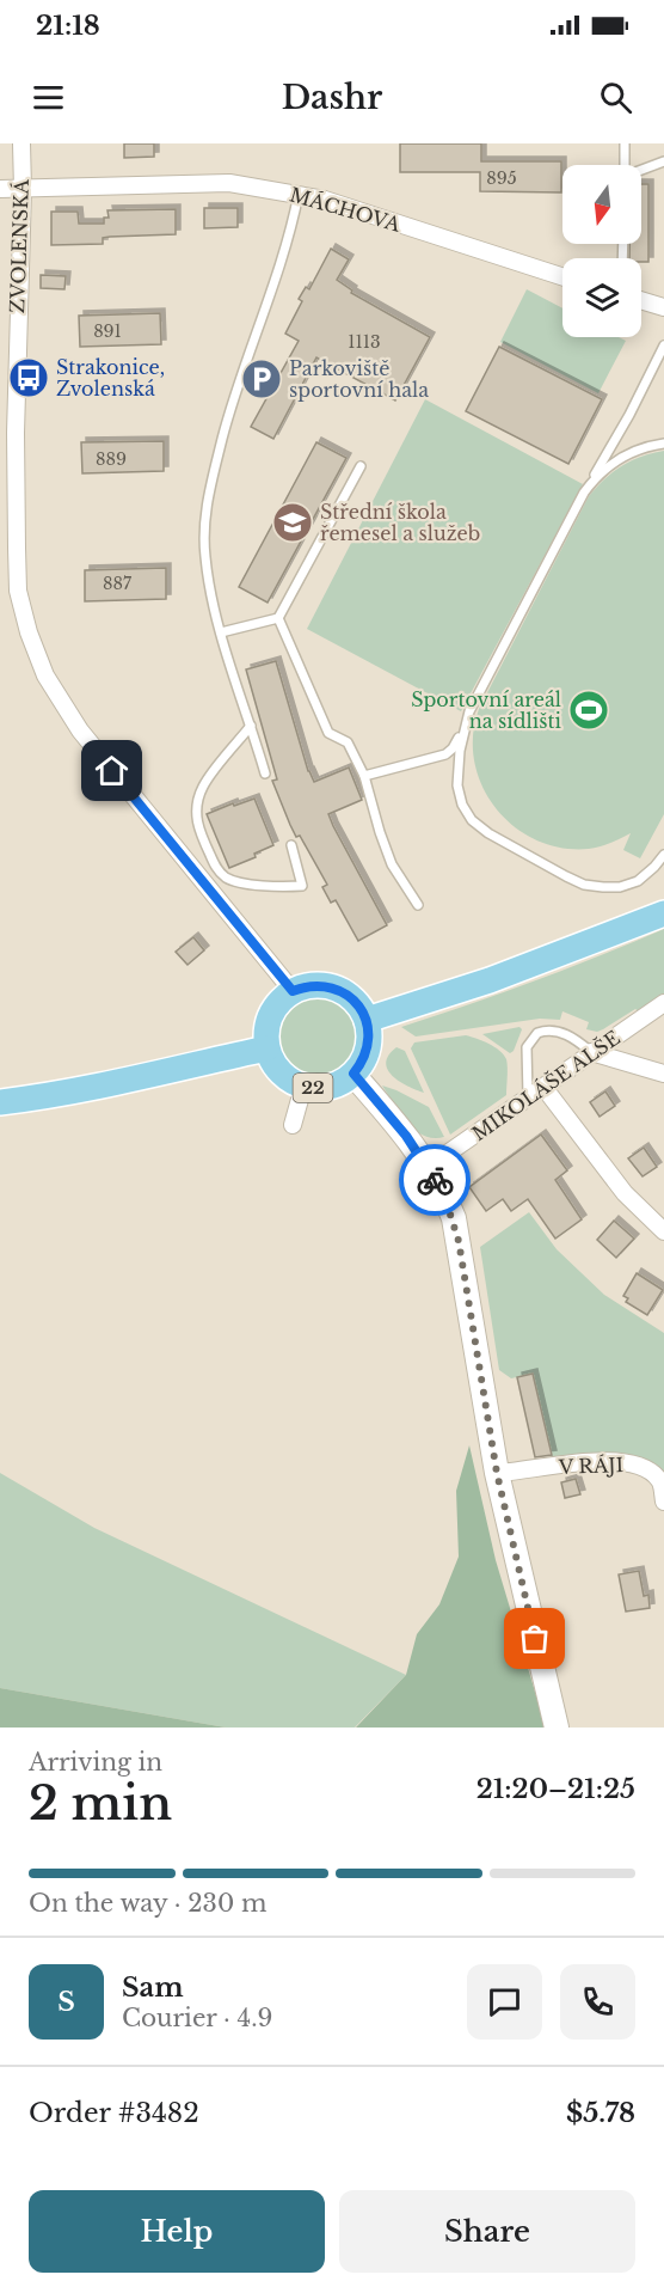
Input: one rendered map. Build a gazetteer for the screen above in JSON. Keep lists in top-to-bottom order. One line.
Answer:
{"streets":{"main road":["22"],"street":["MÁCHOVA","ZVOLENSKÁ","MIKOLÁŠE ALŠE","V RÁJI"]},"crossings":[["MÁCHOVA","ZVOLENSKÁ"],["ZVOLENSKÁ","22"]],"places":{"bus stop":["Strakonice, Zvolenská"],"parking":["Parkoviště sportovní hala"],"school or university":["Střední škola řemesel a služeb"],"sports":["Sportovní areál na sídlišti"]},"house_numbers":["895","891","1113","889","887"],"north":"bottom","page":{"status":"21:18","header":"Dashr","heading":["2 min","Arriving in","21:20–21:25"],"panel":["Sam","Courier · 4.9","Order #3482","$5.78"],"bar":"On the way · 230 m","round":"S","buttons":["Help","Share"]}}
